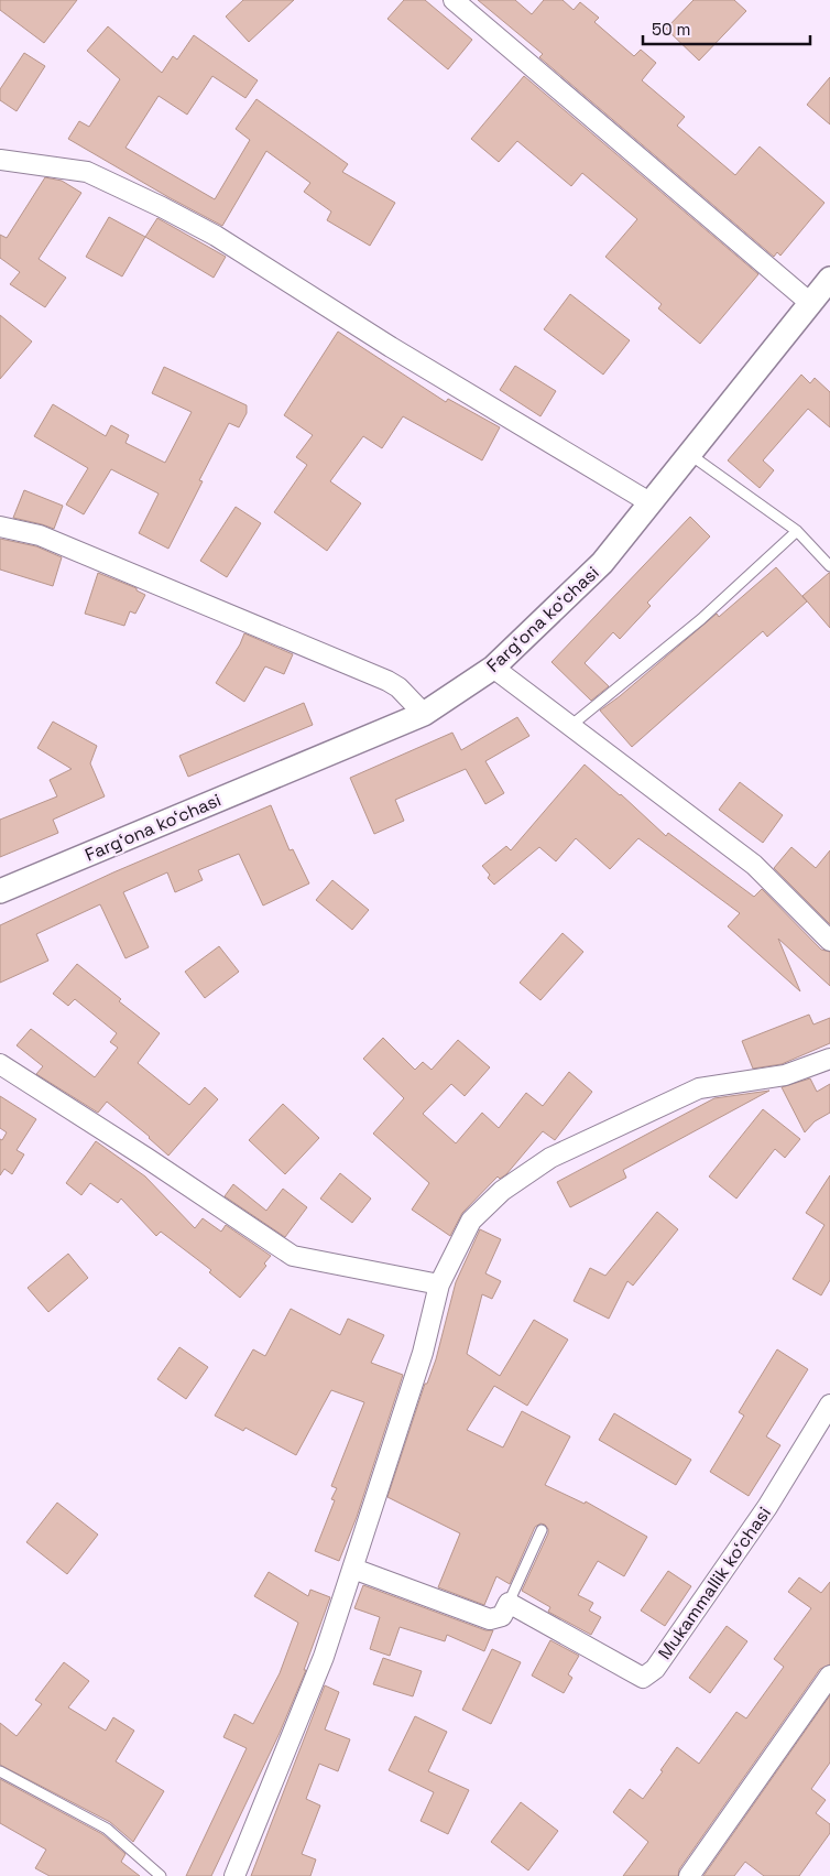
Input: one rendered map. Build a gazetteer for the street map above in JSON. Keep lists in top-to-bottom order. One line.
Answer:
{"streets":{"street":["Fargʻona koʻchasi","Mukammallik koʻchasi"]},"scale_bar":"50 m"}
